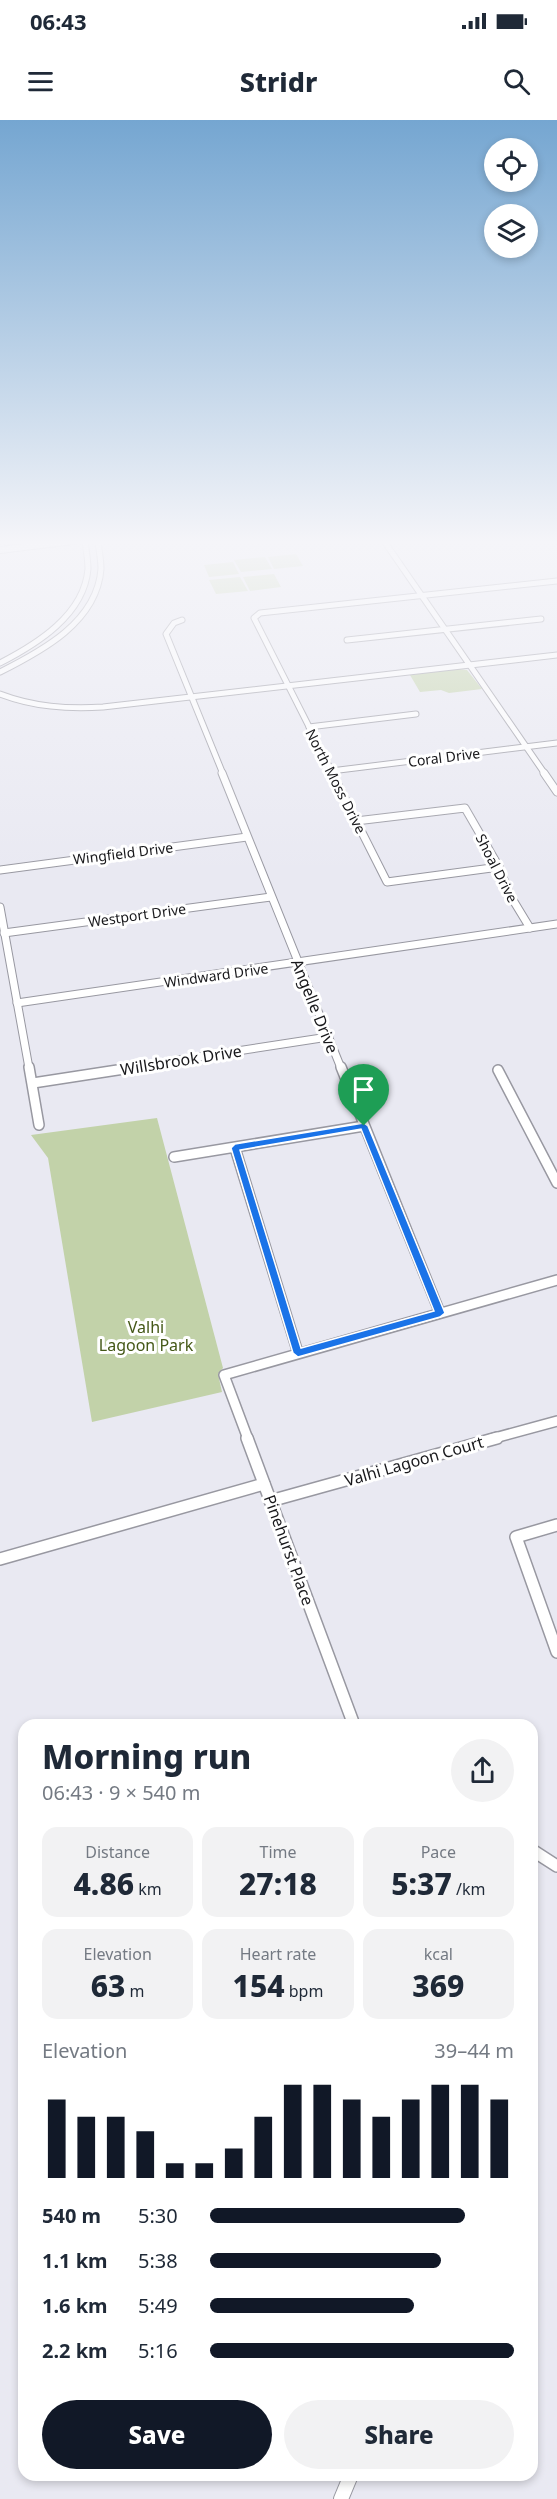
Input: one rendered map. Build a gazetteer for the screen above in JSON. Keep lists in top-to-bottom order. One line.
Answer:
{"streets":{"street":["Coral Drive","North Moss Drive","Wingfield Drive","Shoal Drive","Westport Drive","Windward Drive","Angelle Drive","Willsbrook Drive","Valhi Lagoon Court","Pinehurst Place"]},"crossings":[["Coral Drive","North Moss Drive"],["North Moss Drive","Shoal Drive"],["Wingfield Drive","Angelle Drive"],["Shoal Drive","Windward Drive"],["Westport Drive","Angelle Drive"],["Windward Drive","Angelle Drive"],["Angelle Drive","Willsbrook Drive"],["Valhi Lagoon Court","Pinehurst Place"]],"parks":["Valhi Lagoon Park"],"page":{"status":"06:43","header":"Stridr","heading":["Morning run","06:43 · 9 × 540 m"],"stats":[["Distance","4.86 km"],["Time","27:18"],["Pace","5:37 /km"],["Elevation","63 m"],["Heart rate","154 bpm"],["kcal","369"]],"chart":["Elevation","39–44 m"],"list":[{"name":"540 m","note":"5:30"},{"name":"1.1 km","note":"5:38"},{"name":"1.6 km","note":"5:49"},{"name":"2.2 km","note":"5:16"}],"buttons":["Save","Share"]}}
